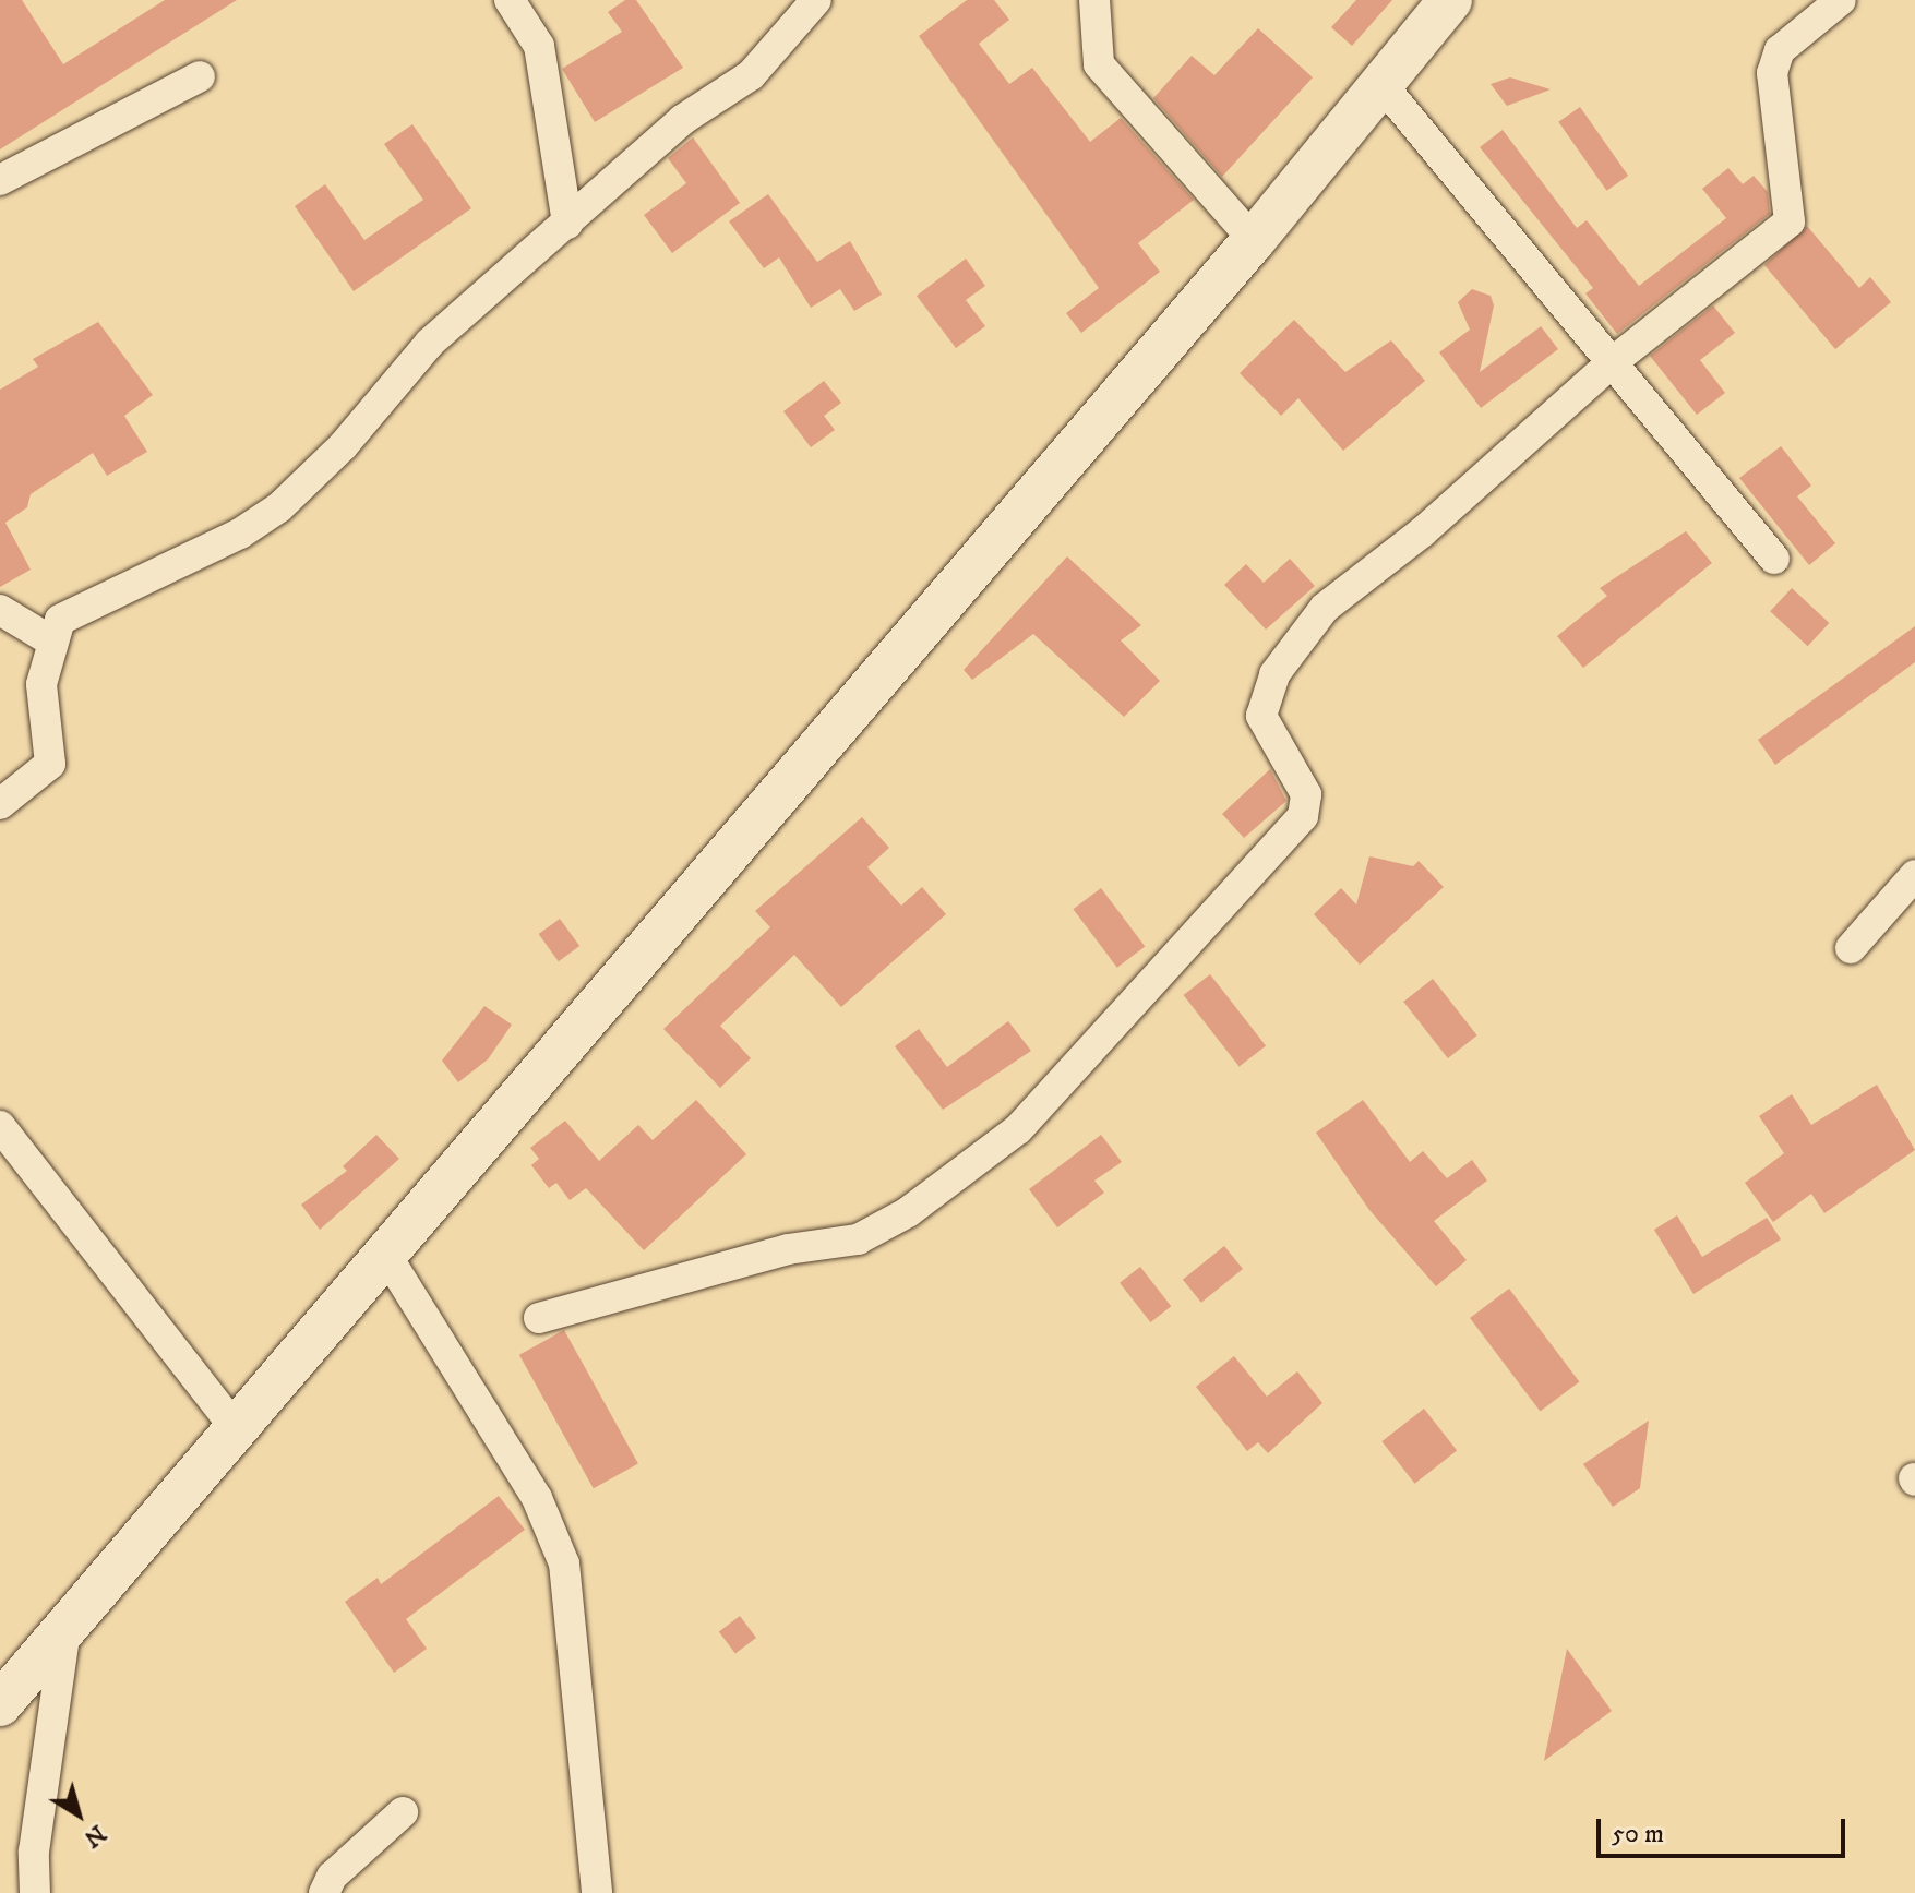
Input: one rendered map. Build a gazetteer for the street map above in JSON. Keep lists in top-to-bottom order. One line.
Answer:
{"scale_bar":"50 m","north":"bottom right"}
